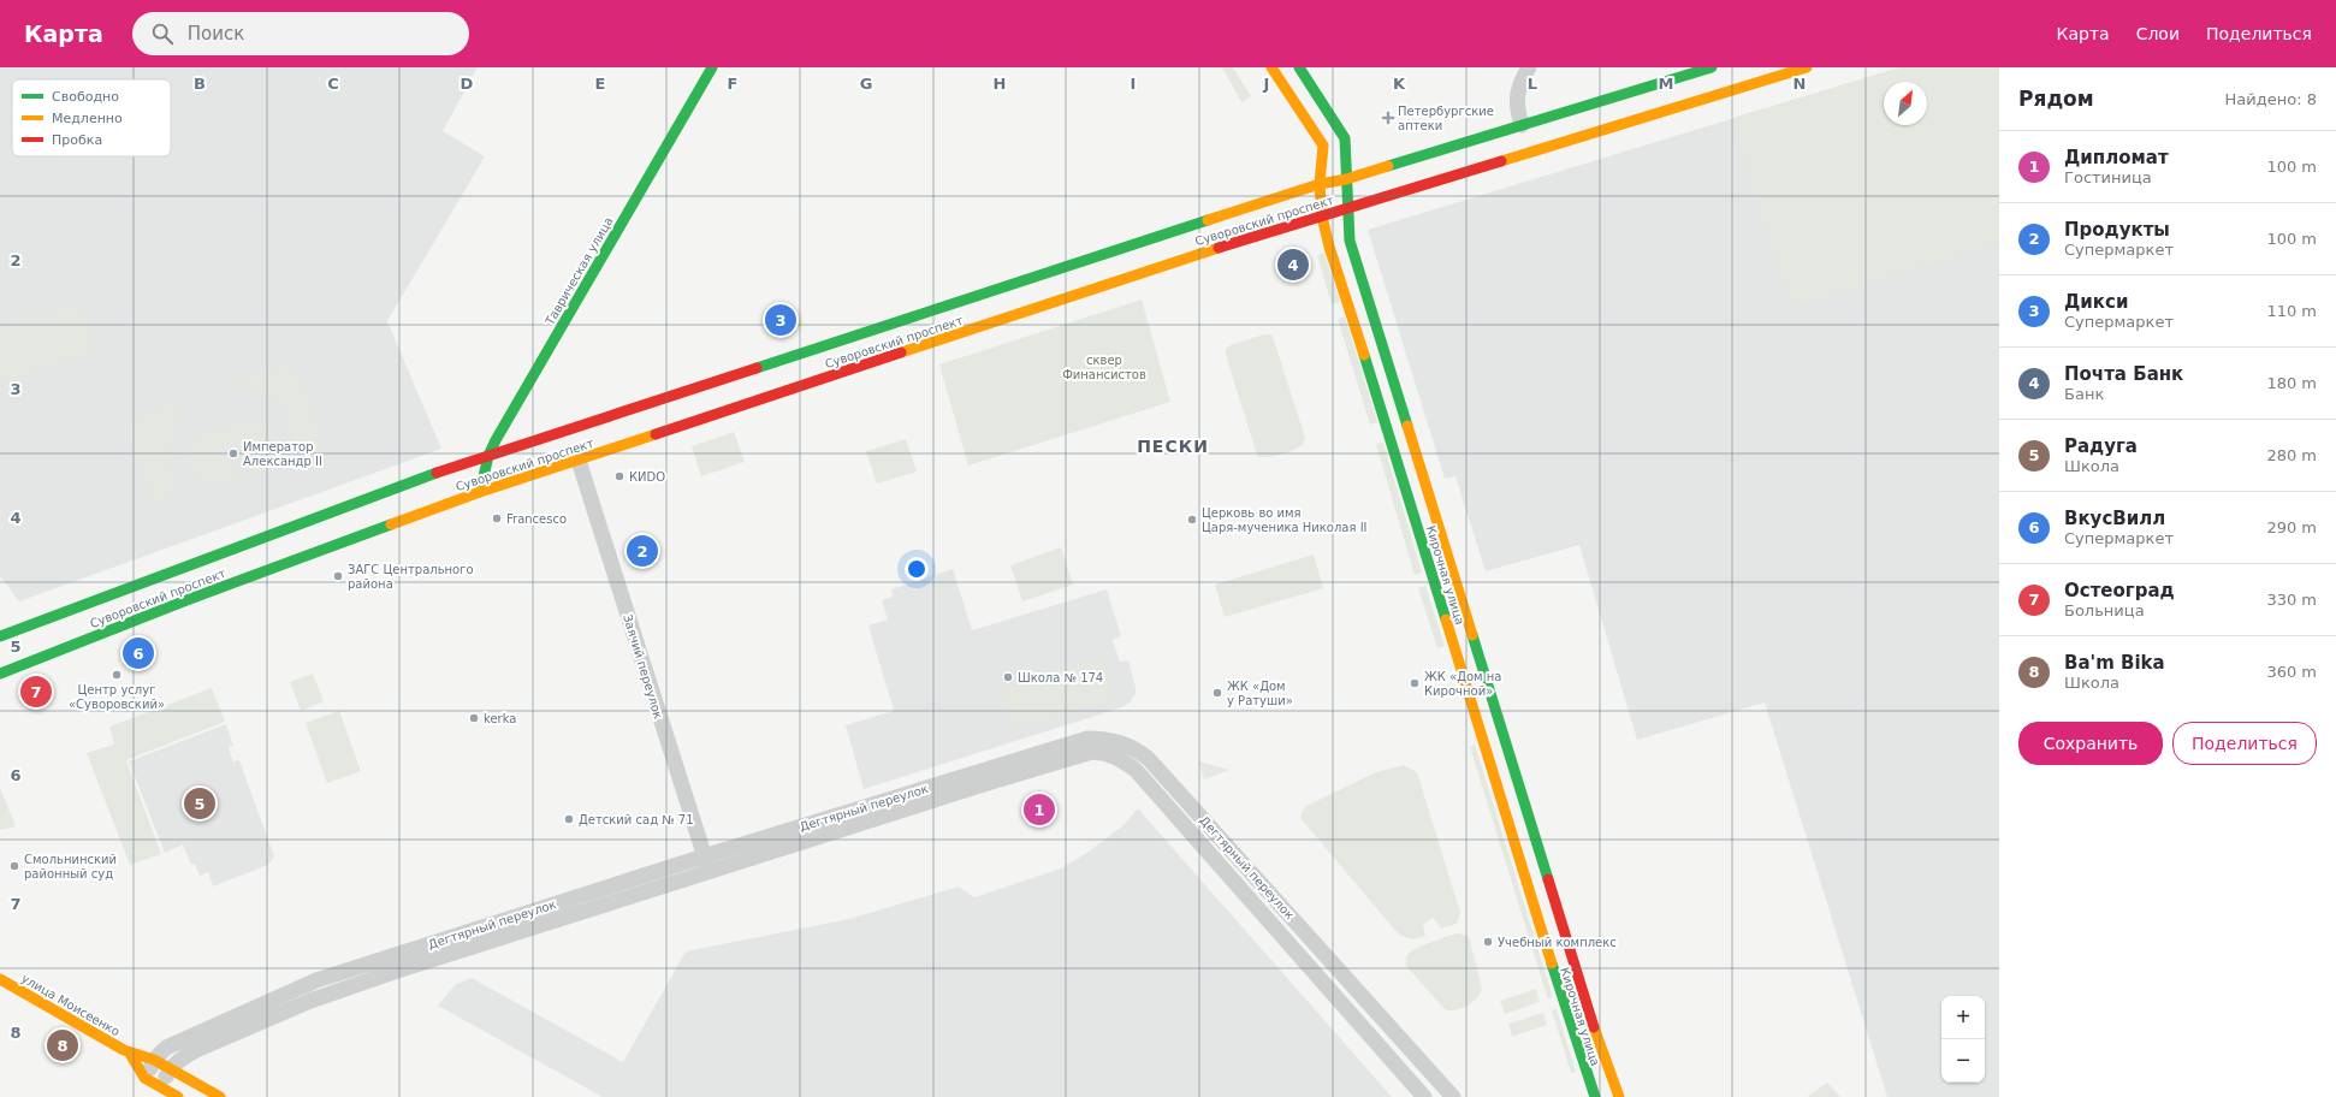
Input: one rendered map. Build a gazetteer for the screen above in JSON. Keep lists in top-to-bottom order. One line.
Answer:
{"streets":{"main road":["Суворовский проспект","Таврическая улица","Кирочная улица","улица Моисеенко"],"street":["Заячий переулок","Дегтярный переулок"]},"crossings":[["Суворовский проспект","Таврическая улица"],["Суворовский проспект","Кирочная улица"],["Суворовский проспект","Заячий переулок"],["Заячий переулок","Дегтярный переулок"],["Дегтярный переулок","улица Моисеенко"]],"districts":["ПЕСКИ"],"parks":["сквер Финансистов"],"places":{"health":["Петербургские аптеки"],"other":["Император Александр II","КИDO","Francesco","Церковь во имя Царя-мученика Николая II","ЗАГС Центрального района","Центр услуг «Суворовский»","Школа № 174","ЖК «Дом на Кирочной»","ЖК «Дом у Ратуши»","kerka","Детский сад № 71","Смольнинский районный суд","Учебный комплекс"]},"legend":["Свободно","Медленно","Пробка"],"north":"top right","page":{"header":"Карта","search":"Поиск","nav":["Карта","Слои","Поделиться"],"heading":["Рядом","Найдено: 8"],"list":[{"mark":"1","name":"Дипломат","note":"Гостиница","value":"100 m"},{"mark":"2","name":"Продукты","note":"Супермаркет","value":"100 m"},{"mark":"3","name":"Дикси","note":"Супермаркет","value":"110 m"},{"mark":"4","name":"Почта Банк","note":"Банк","value":"180 m"},{"mark":"5","name":"Радуга","note":"Школа","value":"280 m"},{"mark":"6","name":"ВкусВилл","note":"Супермаркет","value":"290 m"},{"mark":"7","name":"Остеоград","note":"Больница","value":"330 m"},{"mark":"8","name":"Ba'm Bika","note":"Школа","value":"360 m"}],"pins":["4","3","2","6","7","5","1","8"],"buttons":["Сохранить","Поделиться"],"map_buttons":["+","−"]},"grid":{"columns":["B","C","D","E","F","G","H","I","J","K","L","M","N"],"rows":["2","3","4","5","6","7","8"]}}
